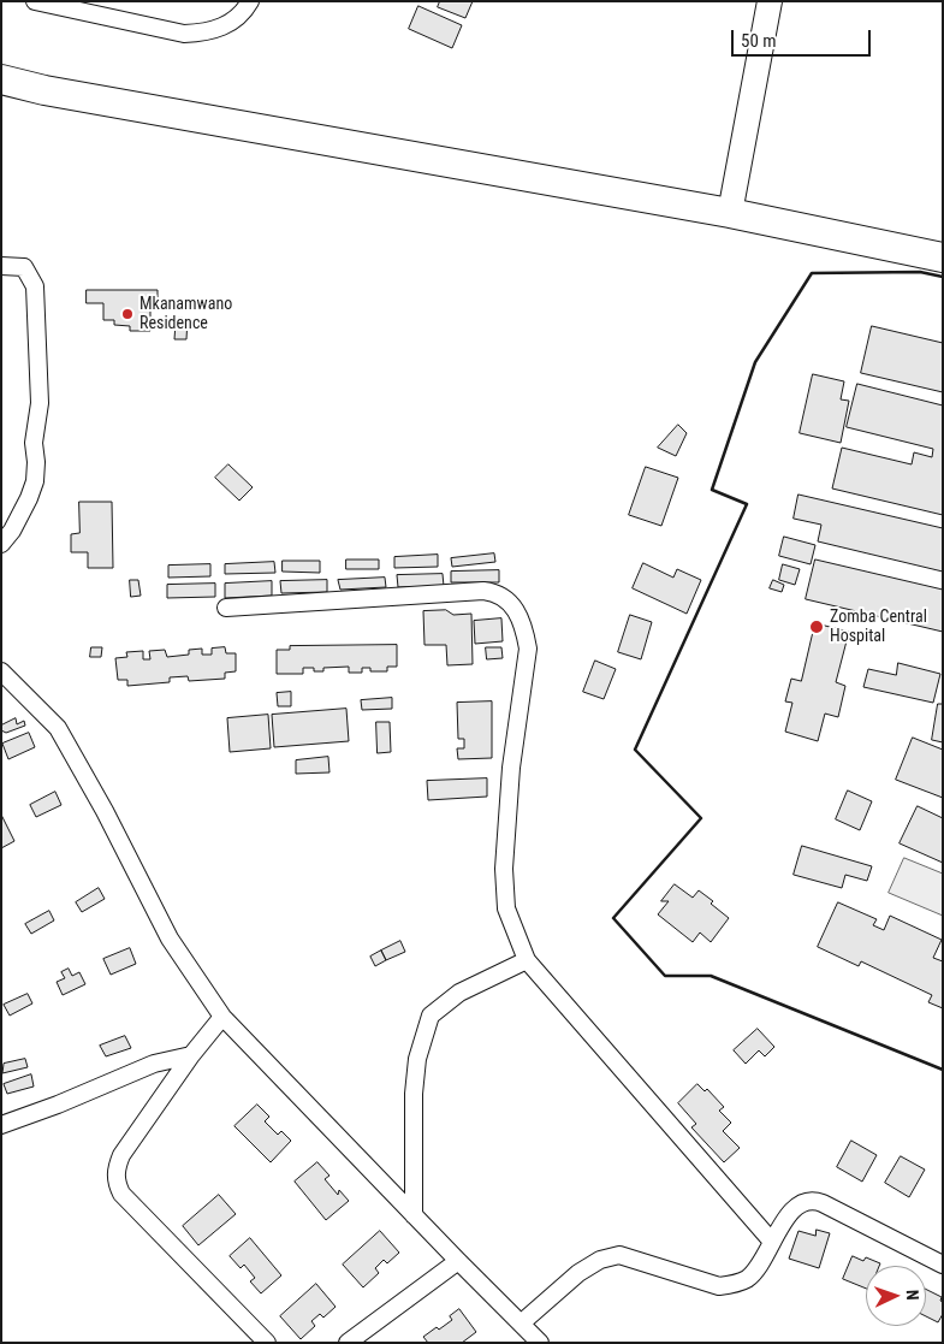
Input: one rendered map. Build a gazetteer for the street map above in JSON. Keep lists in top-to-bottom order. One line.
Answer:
{"places":["Mkanamwano Residence","Zomba Central Hospital"],"scale_bar":"50 m","north":"right"}
